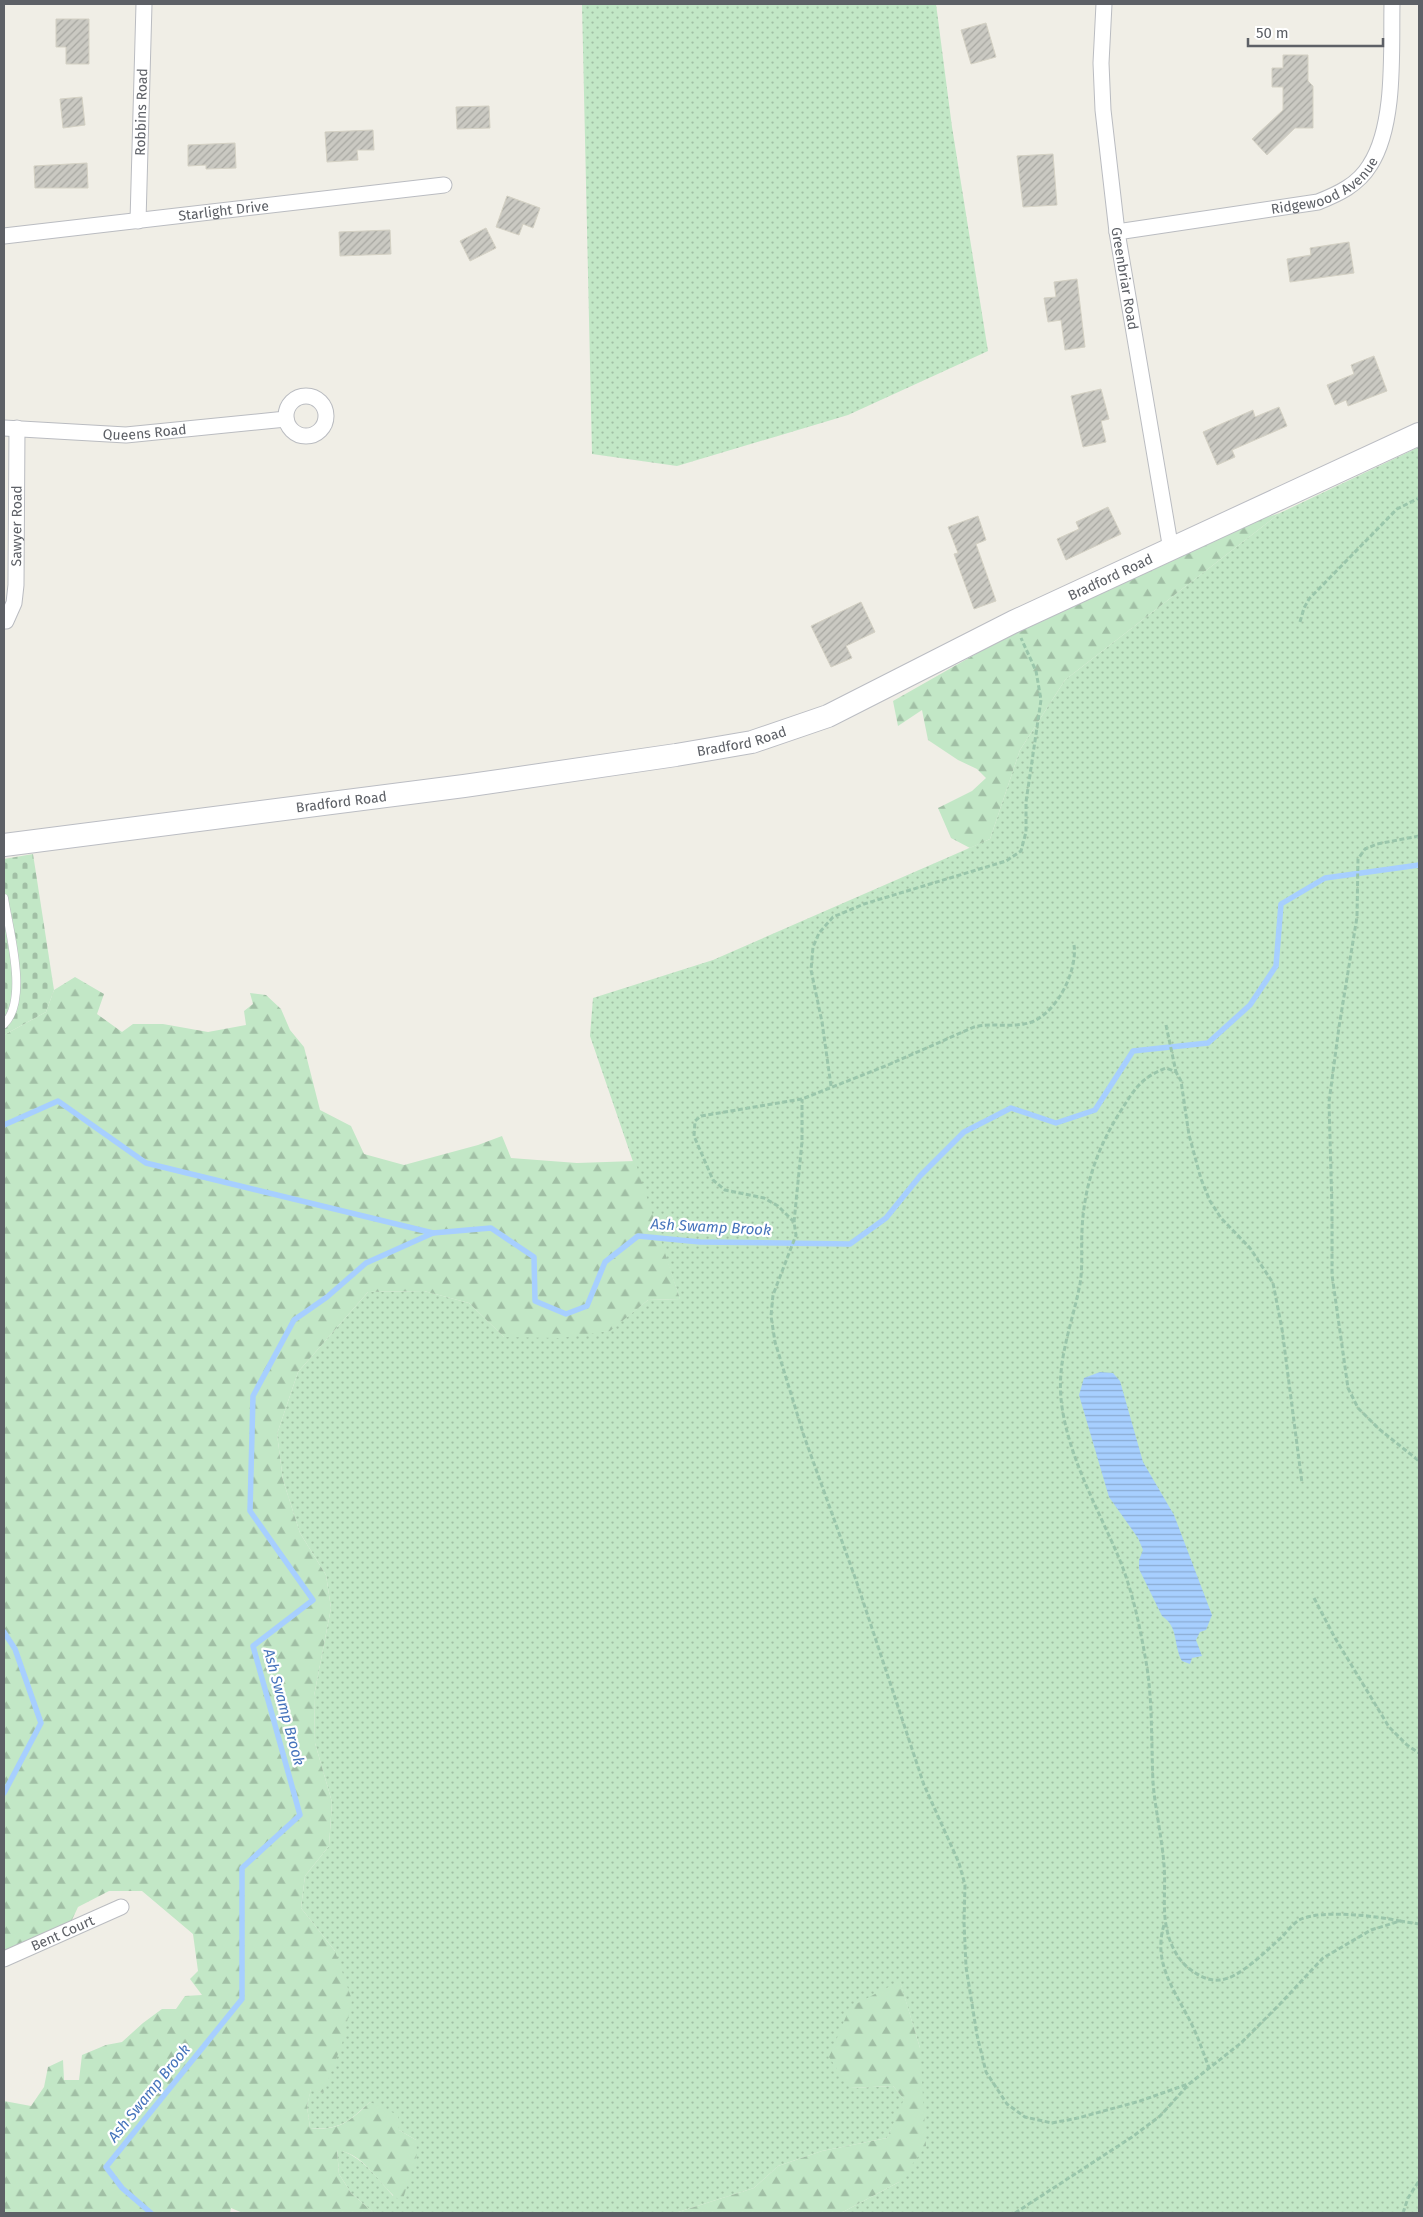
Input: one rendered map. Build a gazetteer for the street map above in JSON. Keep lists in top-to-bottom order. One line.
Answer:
{"streets":{"street":["Robbins Road","Ridgewood Avenue","Starlight Drive","Greenbriar Road","Queens Road","Sawyer Road","Bradford Road","Bent Court"]},"crossings":[["Robbins Road","Starlight Drive"],["Ridgewood Avenue","Greenbriar Road"],["Greenbriar Road","Bradford Road"],["Queens Road","Sawyer Road"]],"water":["Ash Swamp Brook"],"scale_bar":"50 m"}
